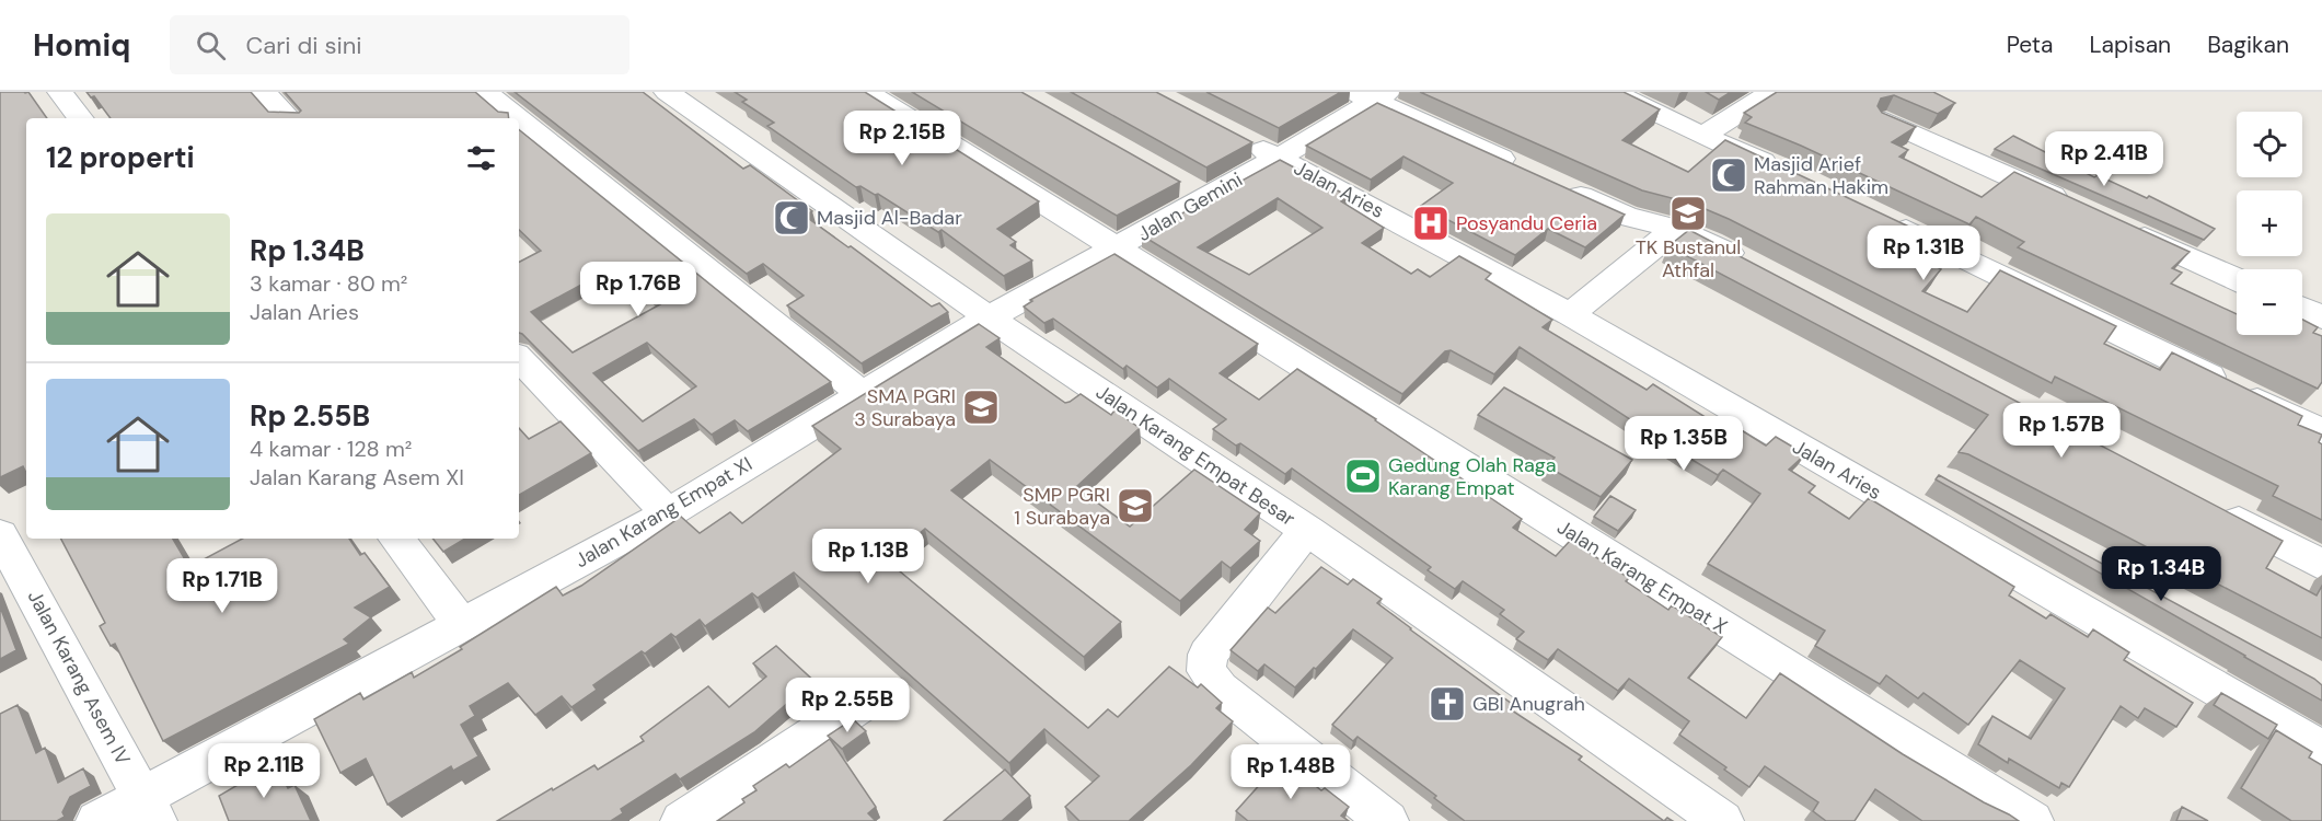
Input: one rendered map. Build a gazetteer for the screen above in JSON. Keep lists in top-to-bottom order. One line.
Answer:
{"streets":{"street":["Jalan Aries","Jalan Gemini","Jalan Karang Empat Besar","Jalan Karang Empat XI","Jalan Karang Empat X","Jalan Karang Asem IV"]},"crossings":[["Jalan Aries","Jalan Gemini"],["Jalan Gemini","Jalan Karang Empat Besar"],["Jalan Gemini","Jalan Karang Empat XI"],["Jalan Gemini","Jalan Karang Empat X"],["Jalan Karang Empat Besar","Jalan Karang Empat XI"],["Jalan Karang Empat XI","Jalan Karang Asem IV"]],"places":{"mosque":["Masjid Arief Rahman Hakim","Masjid Al-Badar"],"school or university":["TK Bustanul Athfal","SMA PGRI 3 Surabaya","SMP PGRI 1 Surabaya"],"hospital":["Posyandu Ceria"],"sports":["Gedung Olah Raga Karang Empat"],"church":["GBI Anugrah"]},"page":{"header":"Homiq","search":"Cari di sini","nav":["Peta","Lapisan","Bagikan"],"price":["Rp 2.15B","Rp 2.41B","Rp 1.31B","Rp 1.76B","Rp 1.57B","Rp 1.35B","Rp 1.13B","Rp 1.34B","Rp 1.71B","Rp 2.55B","Rp 2.11B","Rp 1.48B"],"map_buttons":["+","−"],"heading":"12 properti","list":[{"name":"Rp 1.34B","note":"3 kamar · 80 m² · Jalan Aries"},{"name":"Rp 2.55B","note":"4 kamar · 128 m² · Jalan Karang Asem XI"}]}}
